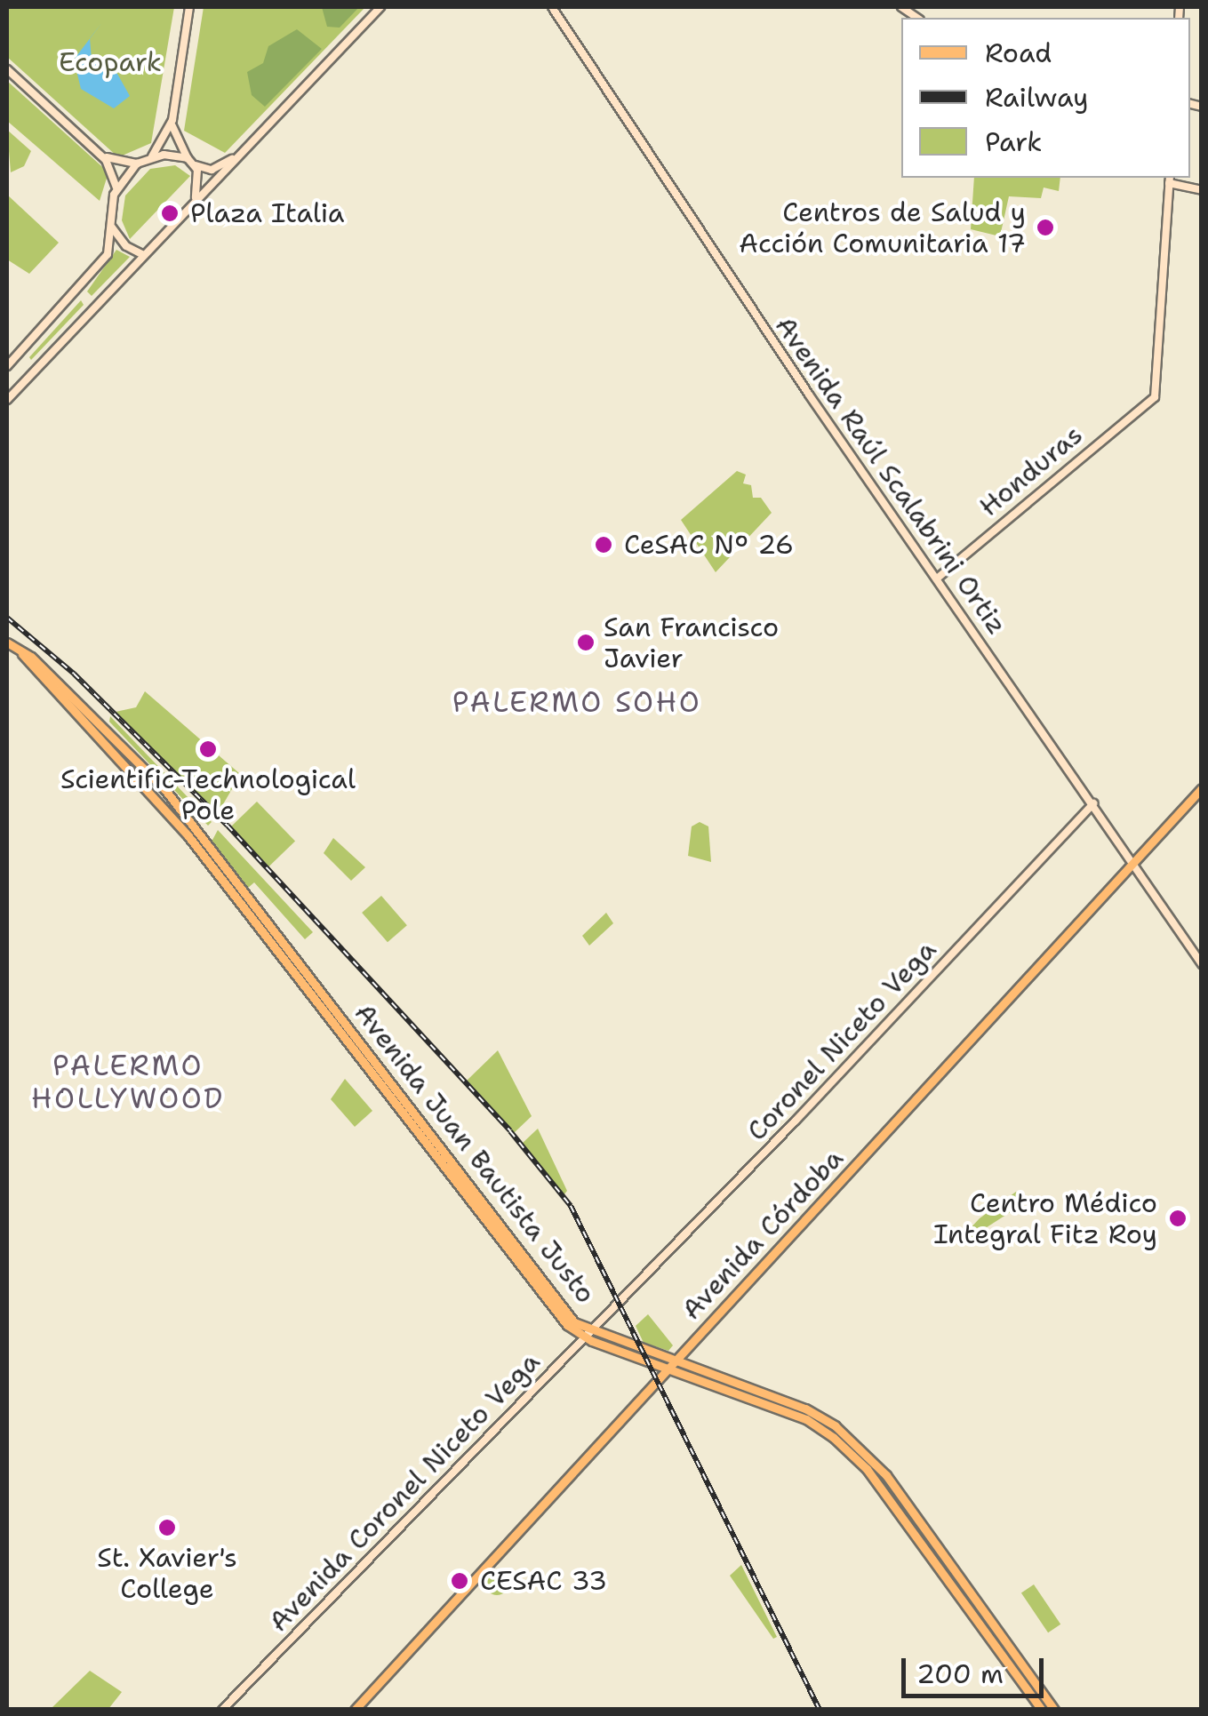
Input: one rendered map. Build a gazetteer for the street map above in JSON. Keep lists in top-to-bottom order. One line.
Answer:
{"streets":{"main road":["Honduras","Avenida Raúl Scalabrini Ortiz","Coronel Niceto Vega","Avenida Juan Bautista Justo","Avenida Córdoba","Avenida Coronel Niceto Vega"]},"crossings":[["Honduras","Avenida Raúl Scalabrini Ortiz"],["Avenida Raúl Scalabrini Ortiz","Coronel Niceto Vega"],["Avenida Raúl Scalabrini Ortiz","Avenida Córdoba"],["Coronel Niceto Vega","Avenida Coronel Niceto Vega"],["Avenida Juan Bautista Justo","Avenida Córdoba"],["Avenida Juan Bautista Justo","Avenida Coronel Niceto Vega"]],"districts":["PALERMO SOHO","PALERMO HOLLYWOOD"],"parks":["Ecopark"],"places":["Plaza Italia","Centros de Salud y Acción Comunitaria 17","CeSAC Nº 26","San Francisco Javier","Scientific-Technological Pole","Centro Médico Integral Fitz Roy","St. Xavier's College","CESAC 33"],"legend":["Road","Railway","Park"],"scale_bar":"200 m"}
